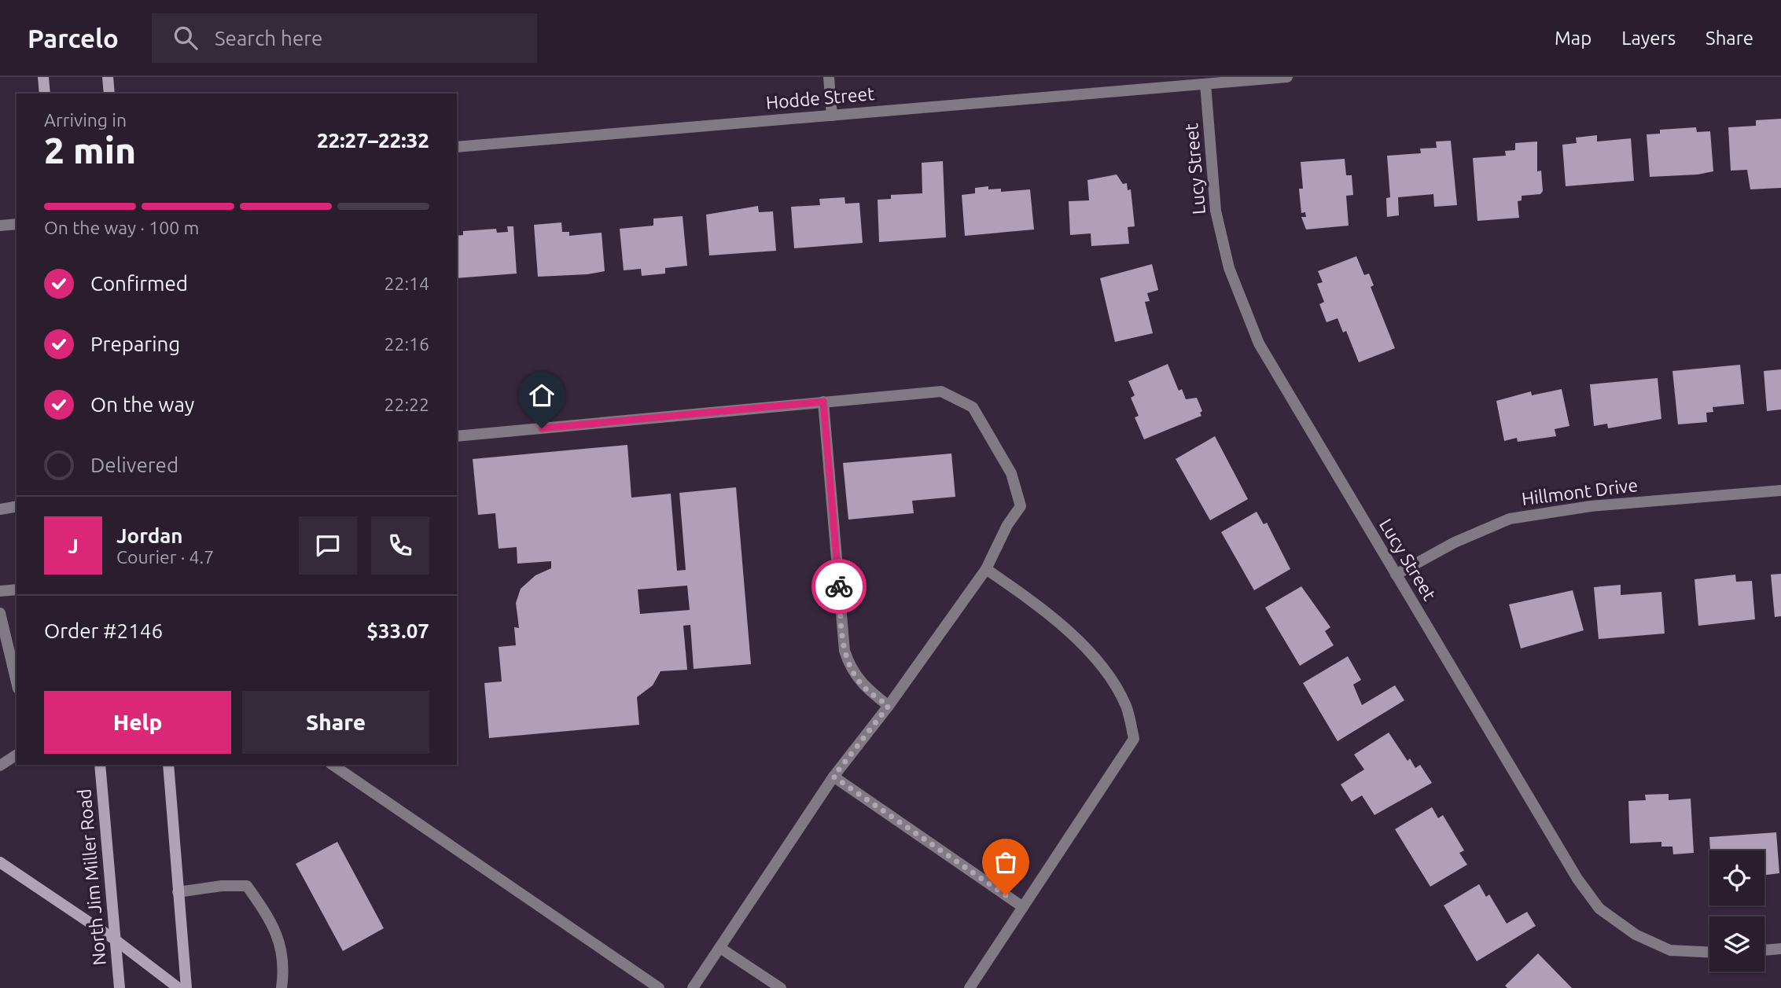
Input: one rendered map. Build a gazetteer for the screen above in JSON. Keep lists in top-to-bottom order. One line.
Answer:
{"streets":{"main road":["North Jim Miller Road"],"street":["Hodde Street","Lucy Street","Hillmont Drive"]},"crossings":[["Hodde Street","Lucy Street"],["Lucy Street","Hillmont Drive"]],"page":{"header":"Parcelo","search":"Search here","nav":["Map","Layers","Share"],"heading":["2 min","Arriving in","22:27–22:32"],"panel":["Jordan","Courier · 4.7","Order #2146","$33.07"],"bar":"On the way · 100 m","list":[["Confirmed","22:14"],["Preparing","22:16"],["On the way","22:22"],"Delivered"],"round":"J","buttons":["Help","Share"]}}
